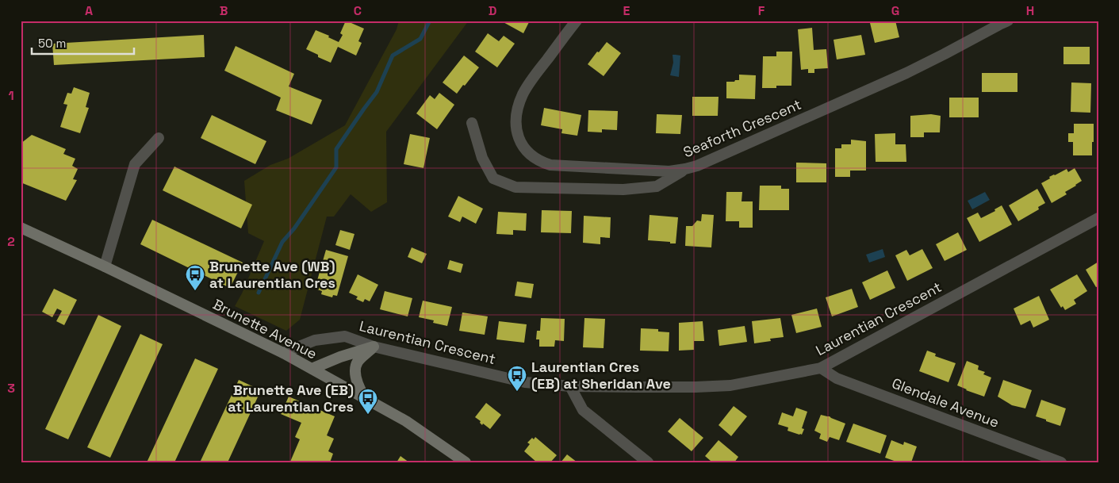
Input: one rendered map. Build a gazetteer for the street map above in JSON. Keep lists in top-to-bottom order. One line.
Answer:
{"streets":{"main road":["Brunette Avenue"],"street":["Seaforth Crescent","Laurentian Crescent","Glendale Avenue"]},"crossings":[["Laurentian Crescent","Brunette Avenue"],["Laurentian Crescent","Glendale Avenue"]],"places":{"bus stop":["Brunette Ave (WB) at Laurentian Cres","Laurentian Cres (EB) at Sheridan Ave","Brunette Ave (EB) at Laurentian Cres"]},"scale_bar":"50 m","grid":{"columns":["A","B","C","D","E","F","G","H"],"rows":["1","2","3"]}}
